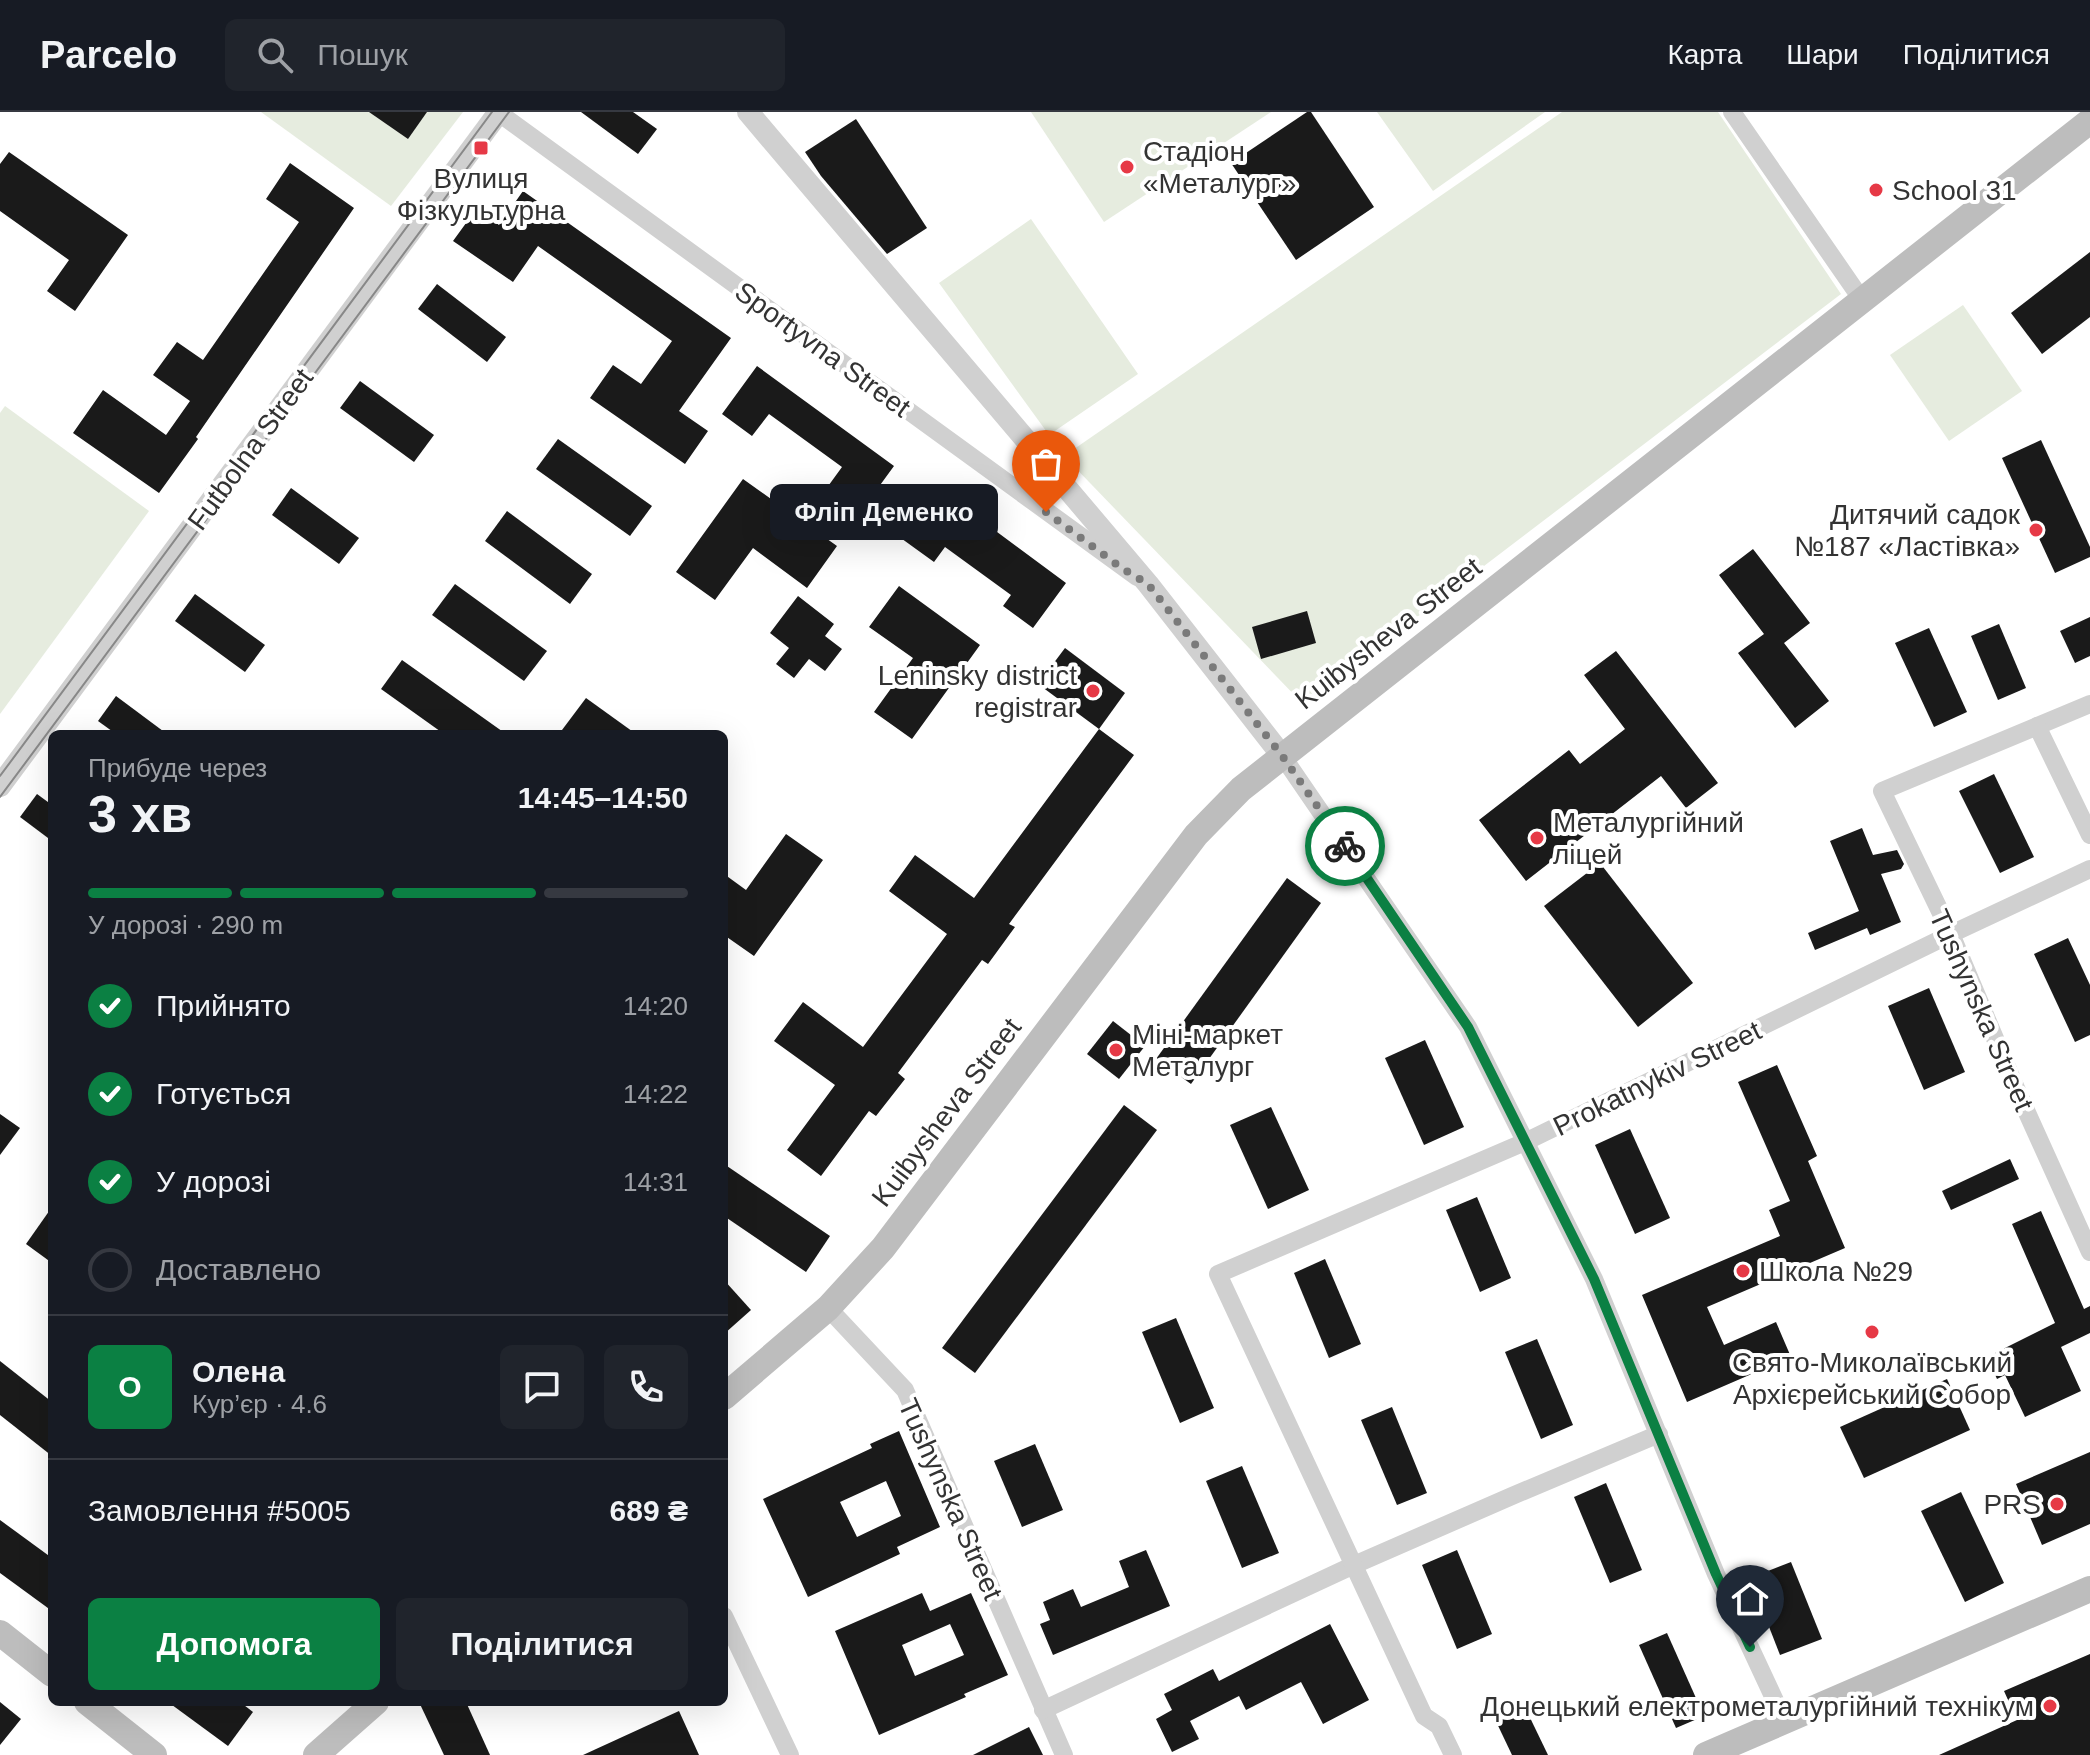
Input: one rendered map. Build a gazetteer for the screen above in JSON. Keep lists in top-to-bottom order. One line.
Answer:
{"streets":{"main road":["Kuibysheva Street"],"street":["Sportyvna Street","Futbolna Street","Tushynska Street","Prokatnykiv Street"]},"crossings":[["Sportyvna Street","Futbolna Street"],["Sportyvna Street","Kuibysheva Street"],["Kuibysheva Street","Tushynska Street"],["Tushynska Street","Prokatnykiv Street"]],"places":{"transit":["Вулиця Фізкультурна"],"other":["Стадіон «Металург»","School 31","Фліп Деменко","Дитячий садок №187 «Ластівка»","Leninsky district registrar","Металургійний ліцей","Міні-маркет Металург","Школа №29","Свято-Миколаївський Архієрейський Собор","PRS","Донецький електрометалургійний технікум"]},"page":{"header":"Parcelo","search":"Пошук","nav":["Карта","Шари","Поділитися"],"bubble":"Фліп Деменко","heading":["3 хв","Прибуде через","14:45–14:50"],"panel":["Олена","Кур’єр · 4.6","Замовлення #5005","689 ₴"],"bar":"У дорозі · 290 m","list":[["Прийнято","14:20"],["Готується","14:22"],["У дорозі","14:31"],"Доставлено"],"round":"О","buttons":["Допомога","Поділитися"]}}
